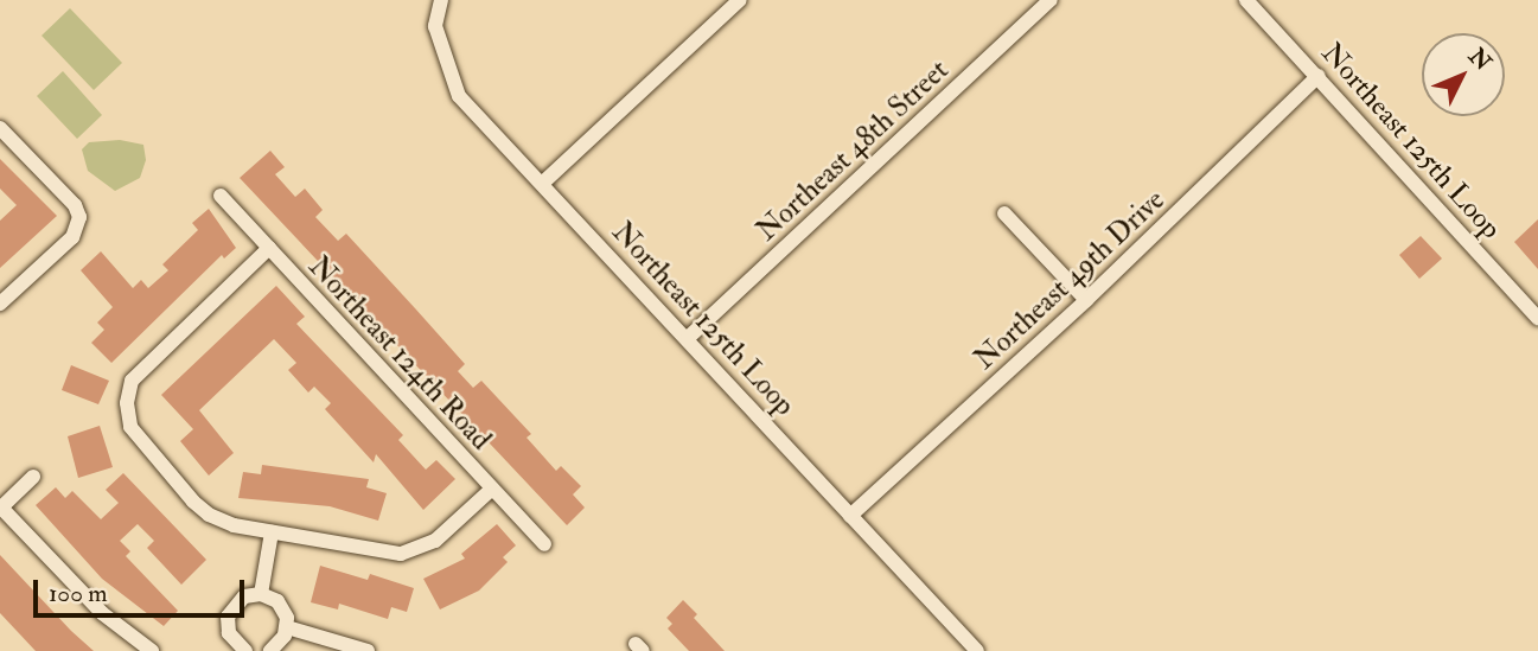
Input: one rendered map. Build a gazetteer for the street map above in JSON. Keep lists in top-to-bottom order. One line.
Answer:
{"streets":{"street":["Northeast 125th Loop","Northeast 48th Street","Northeast 49th Drive","Northeast 124th Road"]},"crossings":[["Northeast 125th Loop","Northeast 48th Street"],["Northeast 125th Loop","Northeast 49th Drive"]],"scale_bar":"100 m","north":"top right"}
